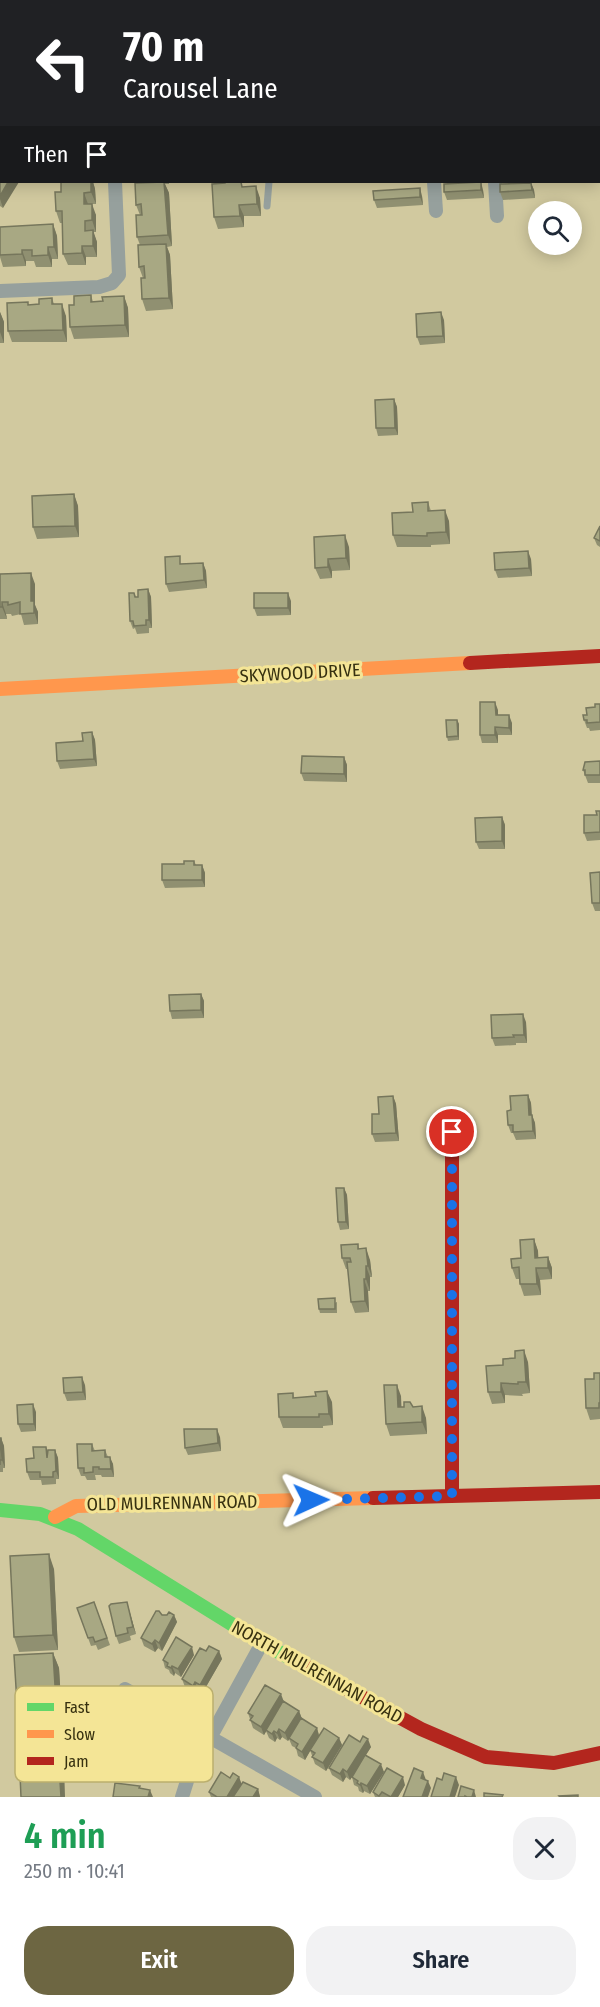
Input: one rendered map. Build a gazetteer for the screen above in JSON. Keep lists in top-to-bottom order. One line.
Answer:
{"streets":{"street":["SKYWOOD DRIVE","OLD MULRENNAN ROAD","NORTH MULRENNAN ROAD"]},"crossings":[["OLD MULRENNAN ROAD","NORTH MULRENNAN ROAD"]],"legend":["Fast","Slow","Jam"],"page":{"turn":["70 m","Carousel Lane"],"then":"Then","heading":["4 min","250 m · 10:41"],"buttons":["Exit","Share"]}}
